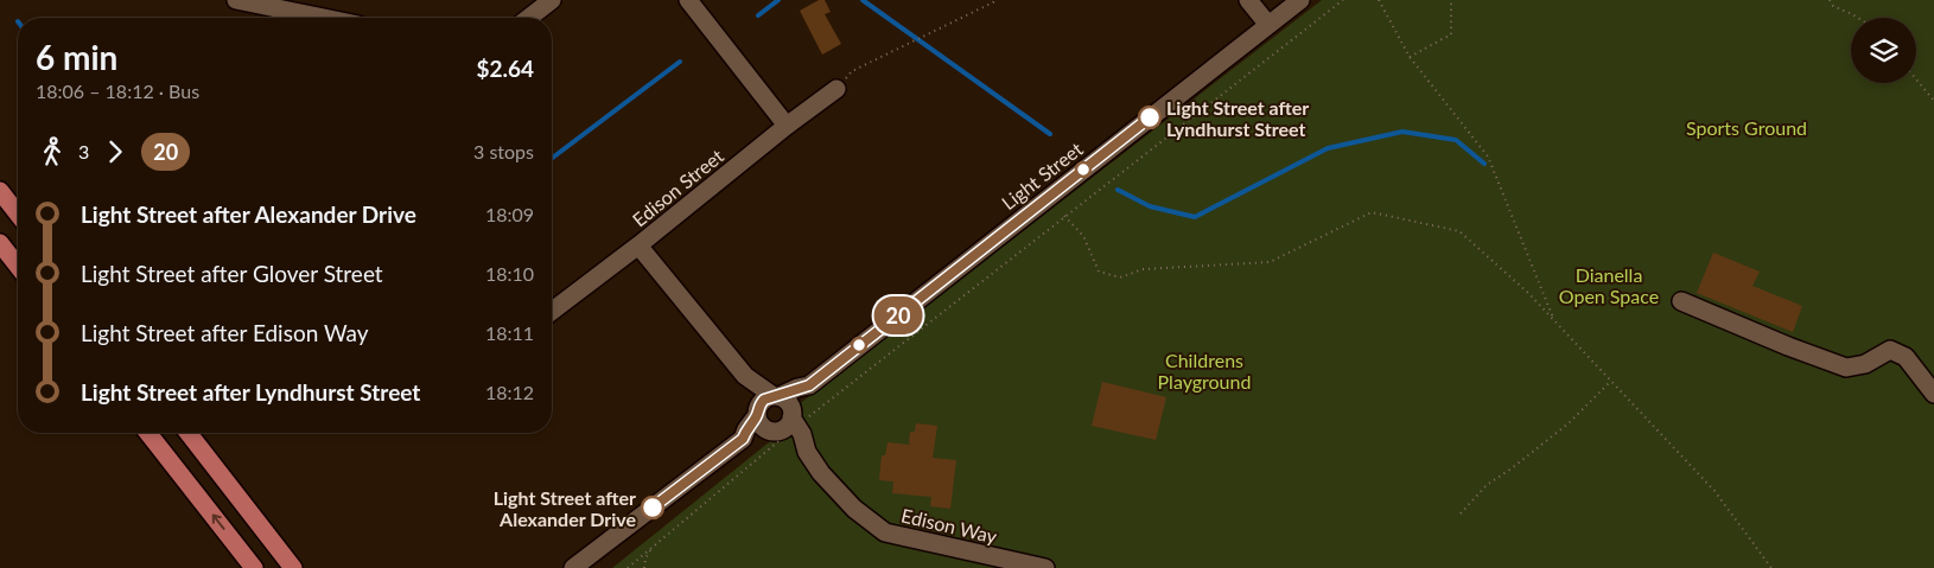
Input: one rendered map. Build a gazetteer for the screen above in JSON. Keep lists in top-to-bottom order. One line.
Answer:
{"streets":{"street":["Light Street","Edison Street","Edison Way"]},"crossings":[["Light Street","Edison Way"]],"parks":["Sports Ground","Dianella Open Space","Childrens Playground"],"places":["Light Street after Lyndhurst Street","Light Street after Alexander Drive"],"lines":["bus line 20"],"page":{"on_map":"20","heading":["6 min","18:06 – 18:12 · Bus","$2.64"],"legs":["3","20","3 stops"],"list":[{"name":"Light Street after Alexander Drive","value":"18:09"},{"name":"Light Street after Glover Street","value":"18:10"},{"name":"Light Street after Edison Way","value":"18:11"},{"name":"Light Street after Lyndhurst Street","value":"18:12"}]}}
